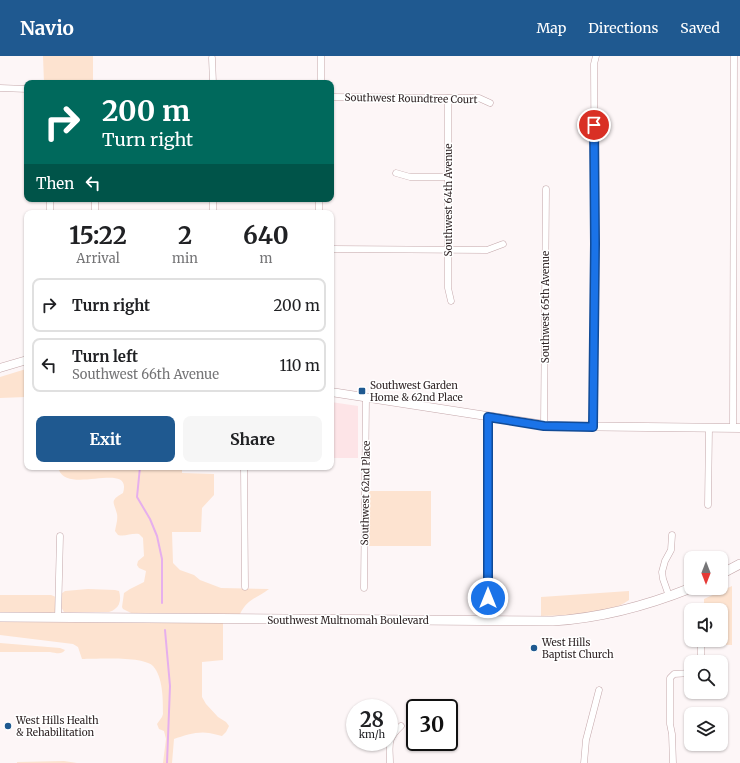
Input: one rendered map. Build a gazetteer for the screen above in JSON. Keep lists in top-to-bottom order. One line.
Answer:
{"streets":{"main road":["Southwest Multnomah Boulevard"],"street":["Southwest Roundtree Court","Southwest 64th Avenue","Southwest 65th Avenue","Southwest 62nd Place"]},"crossings":[["Southwest Roundtree Court","Southwest 64th Avenue"]],"places":{"transit":["Southwest Garden Home & 62nd Place"],"other":["West Hills Baptist Church","West Hills Health & Rehabilitation"]},"north":"bottom","page":{"header":"Navio","nav":["Map","Directions","Saved"],"turn":["200 m","Turn right"],"then":"Then","eta":["15:22","Arrival","2","min","640","m"],"list":[{"name":"Turn right","value":"200 m"},{"name":"Turn left","note":"Southwest 66th Avenue","value":"110 m"}],"buttons":["Exit","Share"],"speed":"28 km/h","limit":"30"}}
